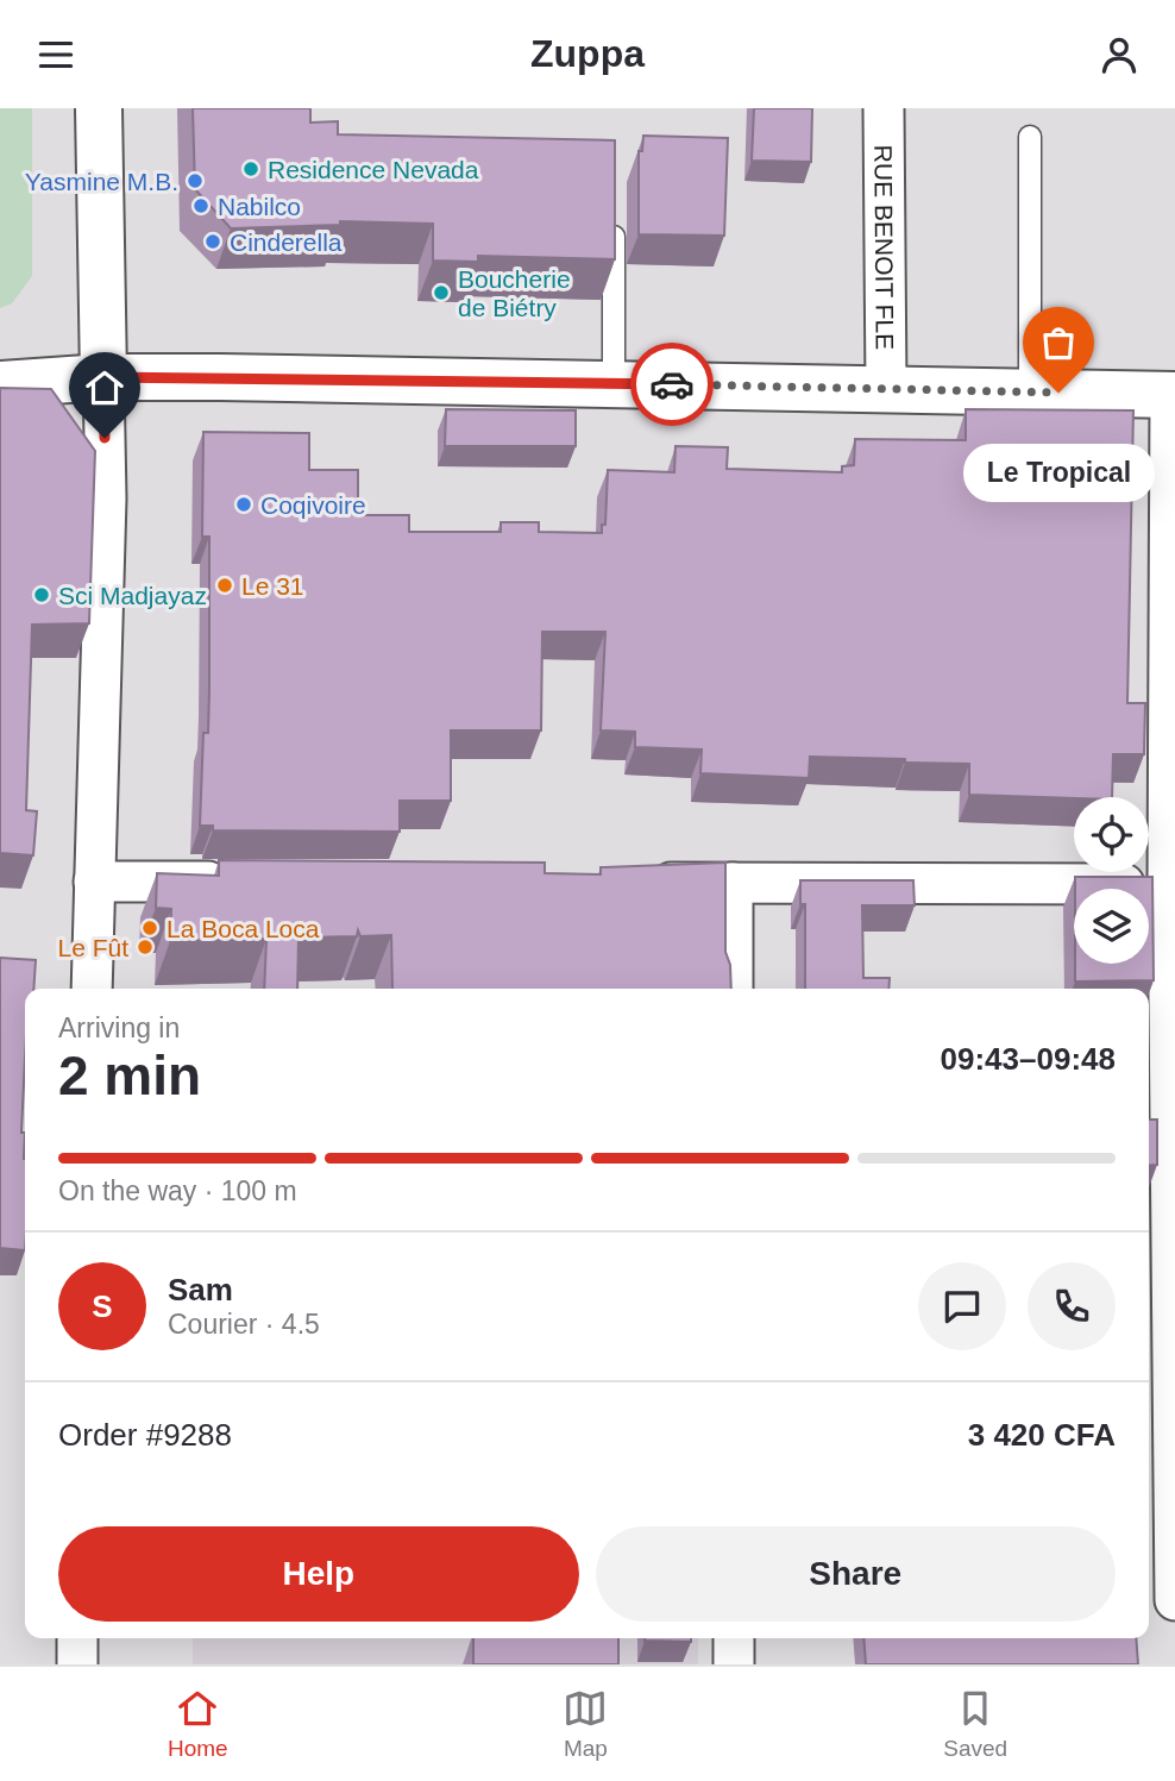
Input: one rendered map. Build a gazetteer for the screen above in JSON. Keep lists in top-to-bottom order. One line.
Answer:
{"streets":{"street":["RUE BENOIT FLE"]},"places":["Residence Nevada","Yasmine M.B.","Nabilco","Cinderella","Boucherie de Biétry","Le Tropical","Coqivoire","Le 31","Sci Madjayaz","La Boca Loca","Le Fût"],"page":{"header":"Zuppa","bubble":"Le Tropical","heading":["2 min","Arriving in","09:43–09:48"],"panel":["Sam","Courier · 4.5","Order #9288","3 420 CFA"],"bar":"On the way · 100 m","round":"S","buttons":["Help","Share"],"tabs":["Home","Map","Saved"]}}
